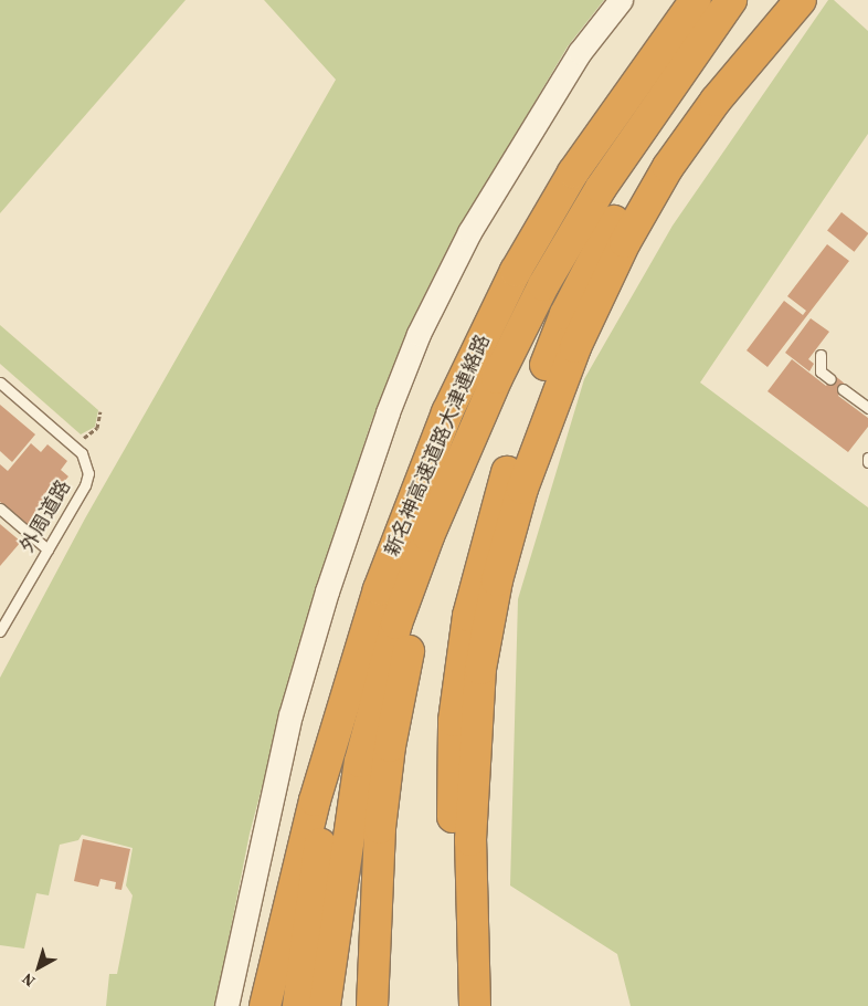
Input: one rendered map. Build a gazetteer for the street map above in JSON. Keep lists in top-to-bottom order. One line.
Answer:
{"streets":{"highway":["新名神高速道路大津連絡路"],"lane":["外周道路"]},"north":"bottom left"}
